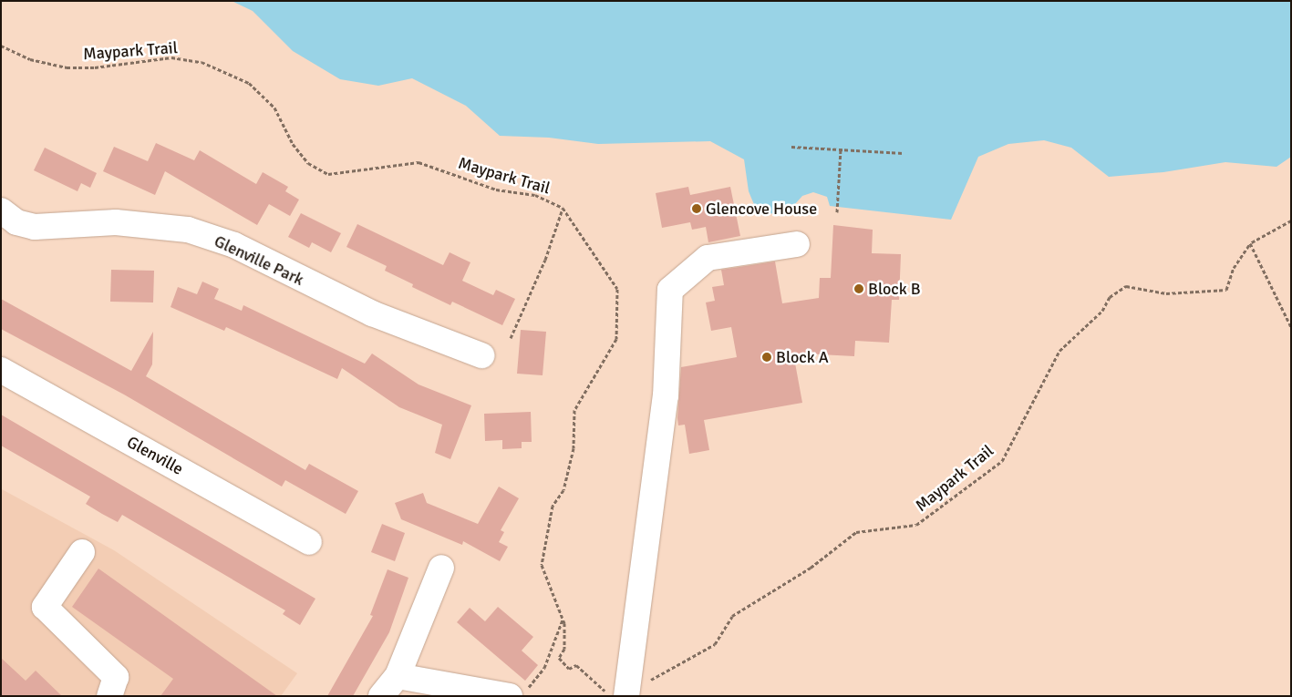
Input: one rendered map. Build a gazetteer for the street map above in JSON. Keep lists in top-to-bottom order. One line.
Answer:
{"streets":{"street":["Glenville Park","Glenville"],"path":["Maypark Trail"]},"places":["Glencove House","Block B","Block A"]}
